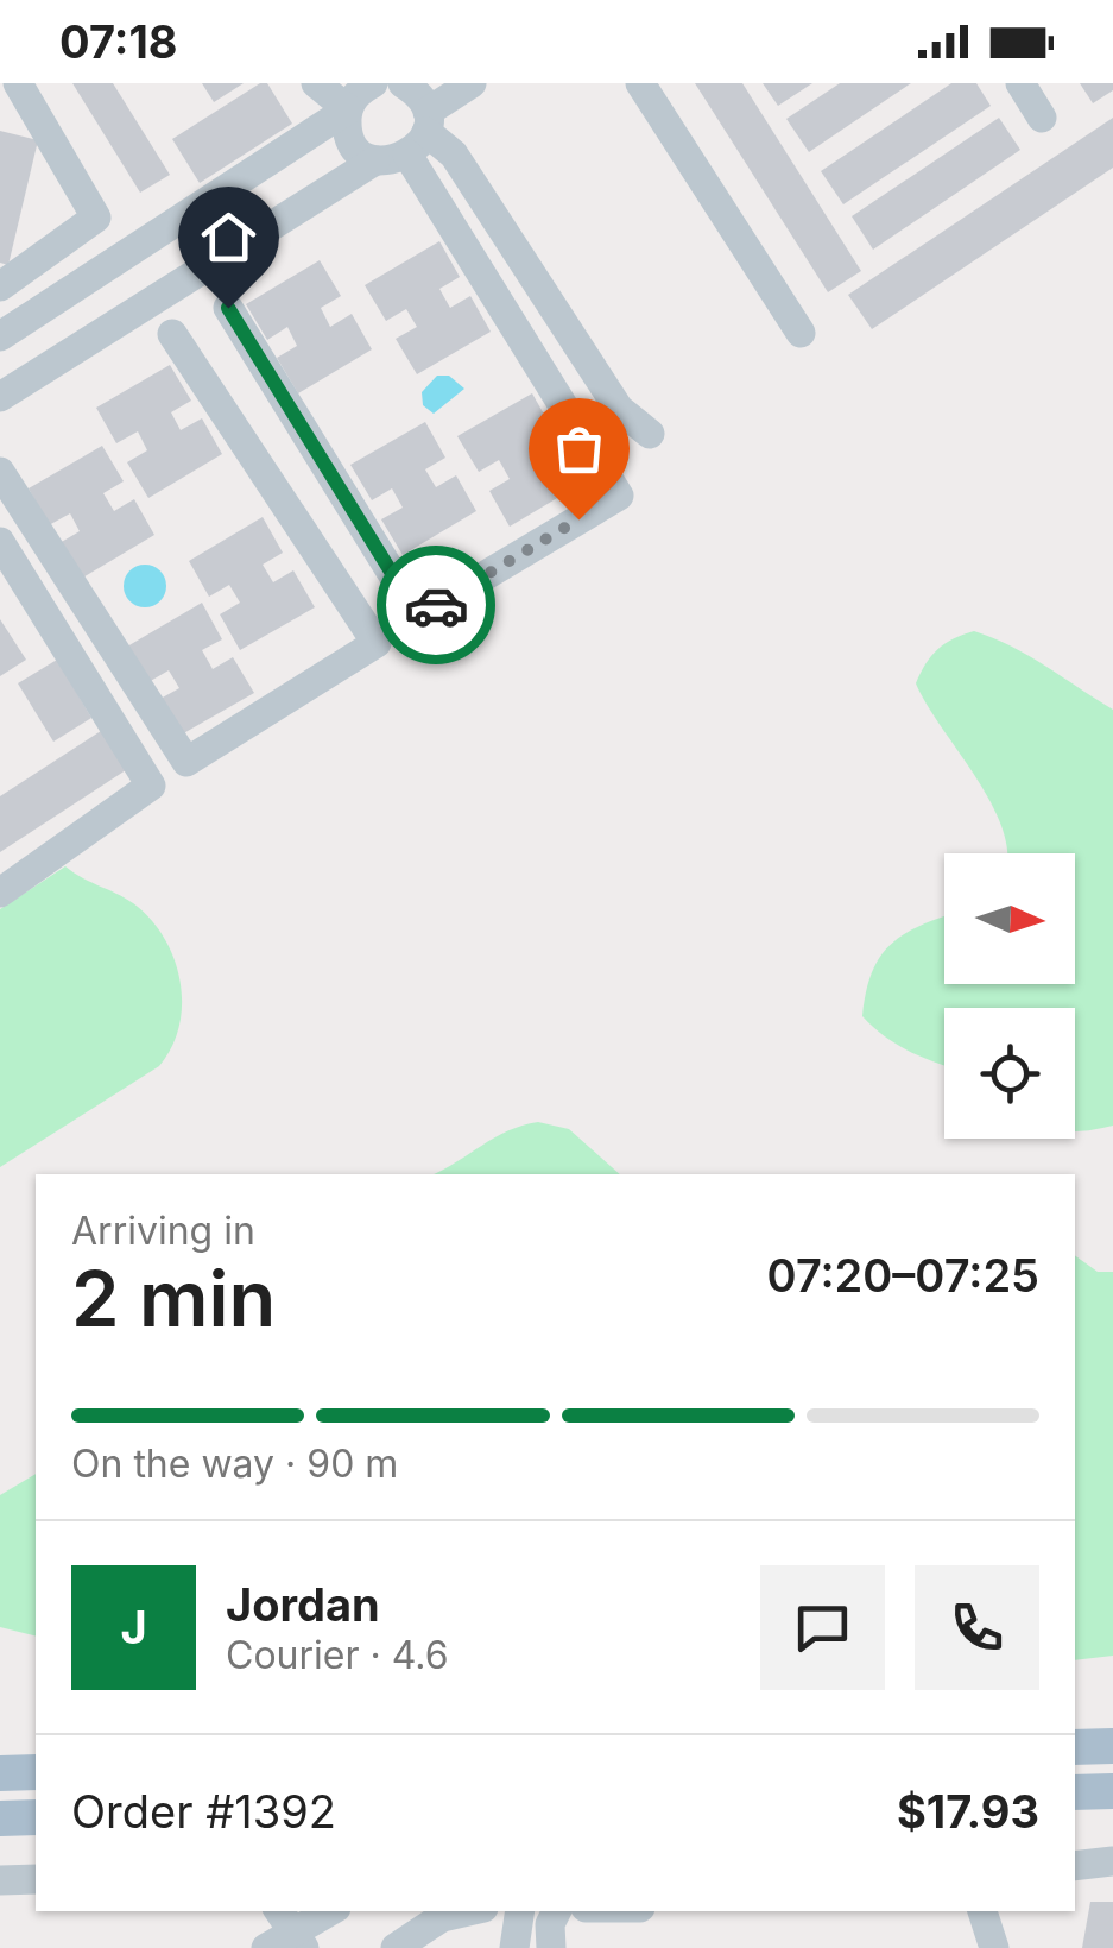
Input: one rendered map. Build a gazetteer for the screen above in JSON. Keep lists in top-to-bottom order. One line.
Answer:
{"north":"right","page":{"status":"07:18","heading":["2 min","Arriving in","07:20–07:25"],"panel":["Jordan","Courier · 4.6","Order #1392","$17.93"],"bar":"On the way · 90 m","round":"J"}}
